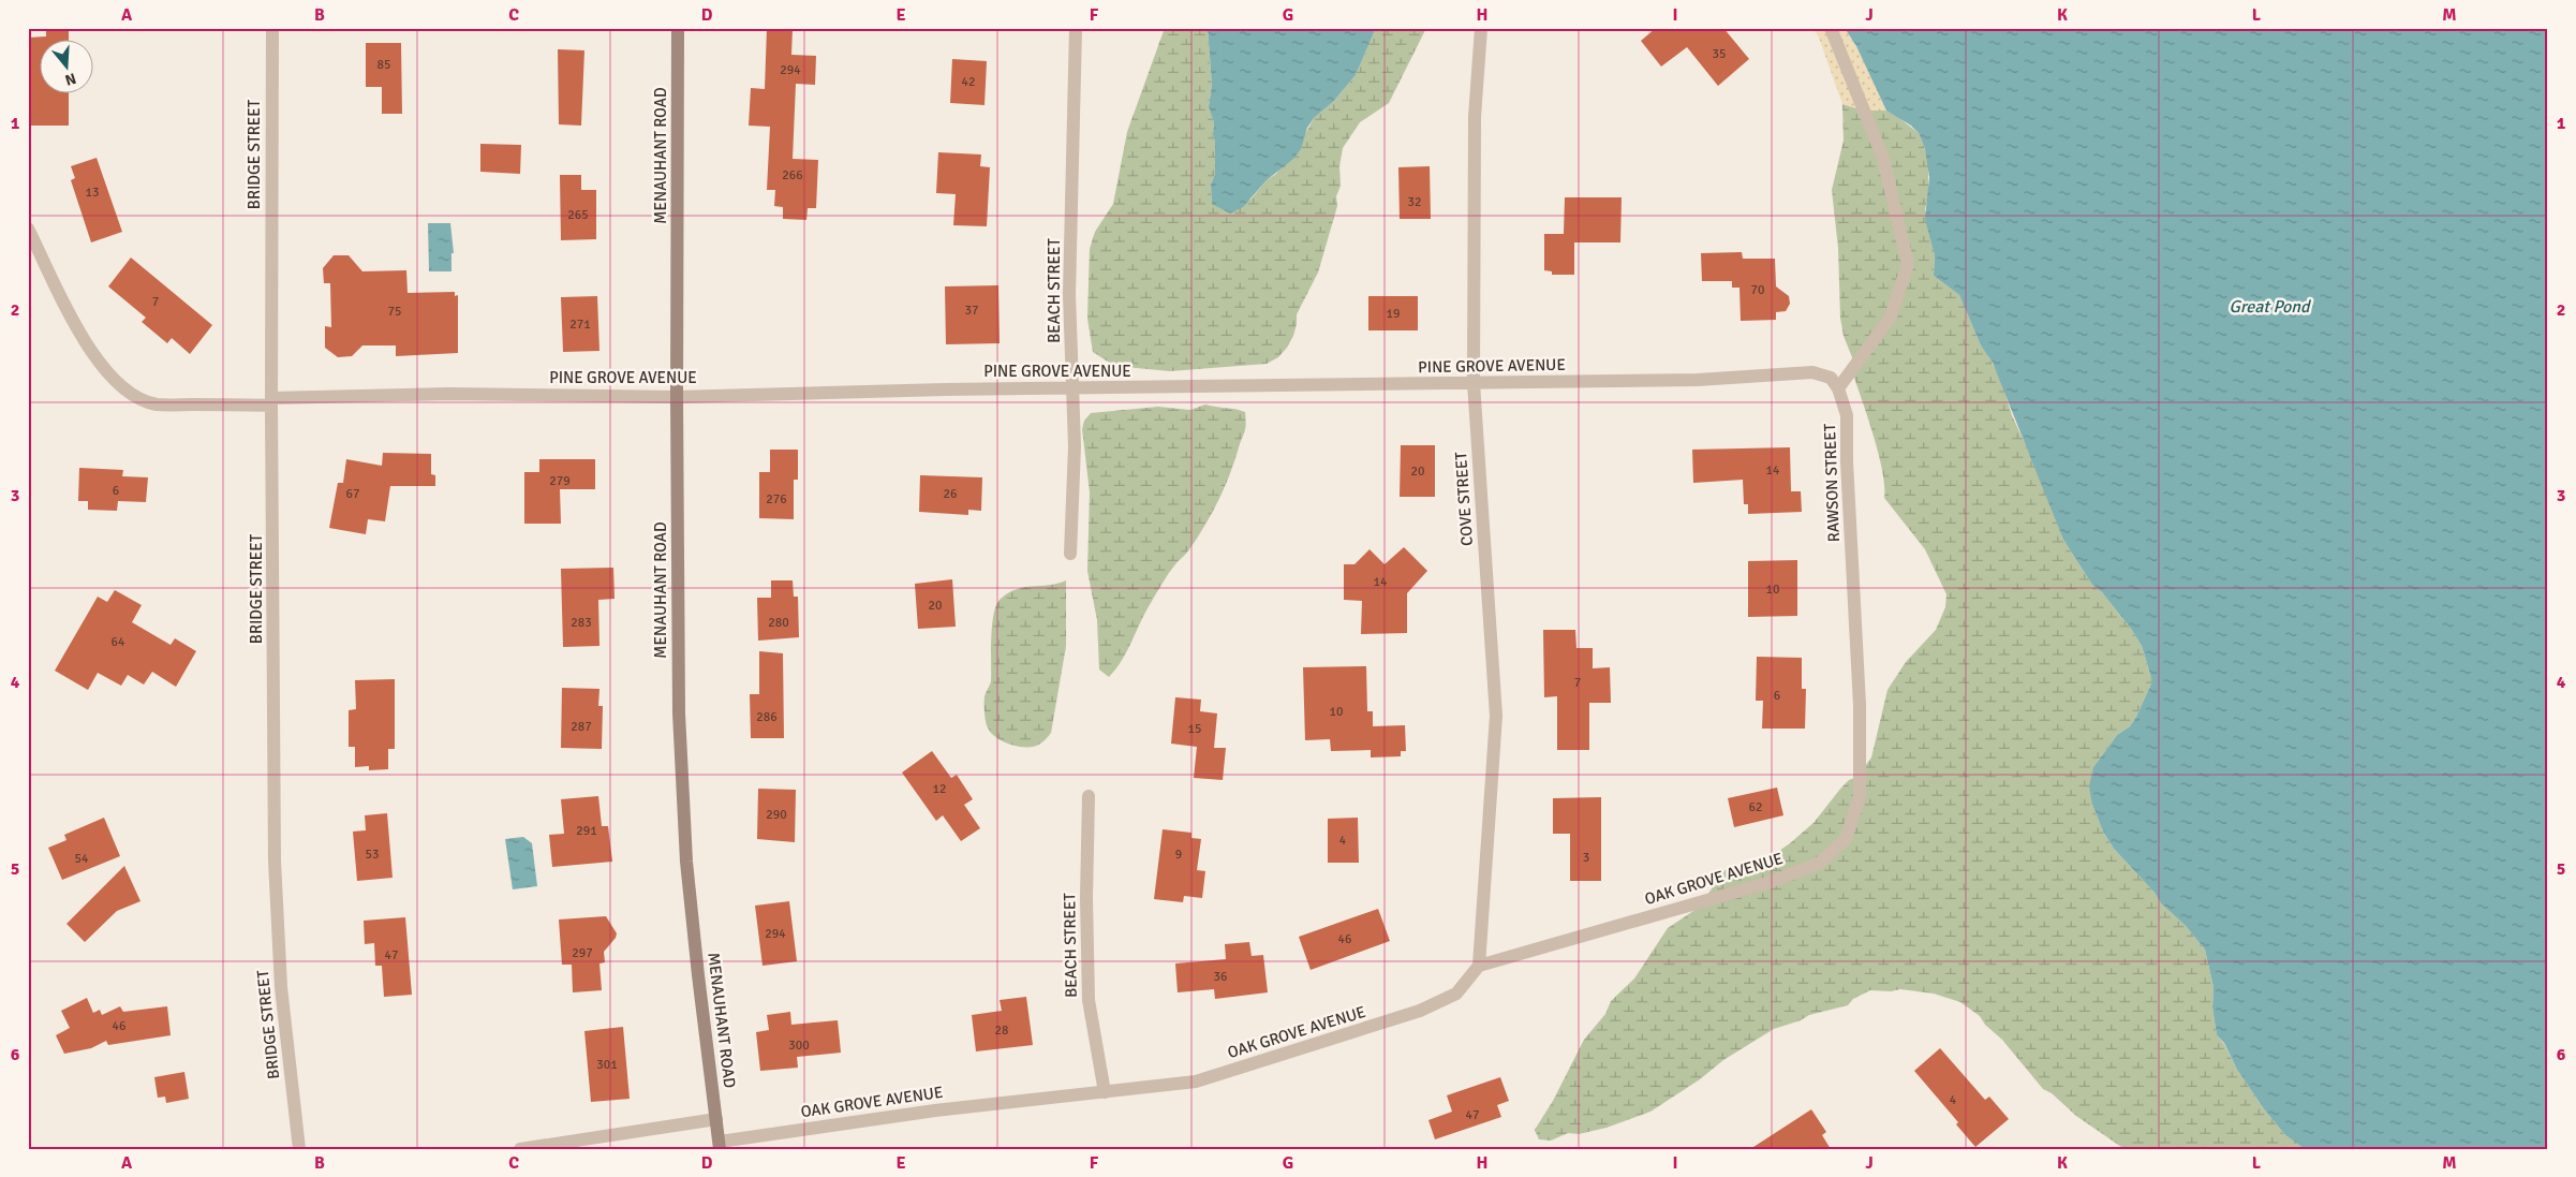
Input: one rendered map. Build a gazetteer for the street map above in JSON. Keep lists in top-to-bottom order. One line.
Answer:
{"streets":{"main road":["MENAUHANT ROAD"],"street":["BRIDGE STREET","BEACH STREET","PINE GROVE AVENUE","RAWSON STREET","COVE STREET","OAK GROVE AVENUE"]},"crossings":[["BRIDGE STREET","PINE GROVE AVENUE"],["MENAUHANT ROAD","PINE GROVE AVENUE"],["MENAUHANT ROAD","OAK GROVE AVENUE"],["BEACH STREET","PINE GROVE AVENUE"],["BEACH STREET","OAK GROVE AVENUE"],["PINE GROVE AVENUE","RAWSON STREET"],["PINE GROVE AVENUE","COVE STREET"],["RAWSON STREET","OAK GROVE AVENUE"],["COVE STREET","OAK GROVE AVENUE"]],"water":["Great Pond"],"house_numbers":["35","85","294","42","266","13","32","265","70","7","37","75","19","271","14","20","279","6","67","26","276","14","10","20","283","280","64","7","6","10","286","287","15","12","62","290","291","4","53","9","3","54","294","46","297","47","36","46","28","300","301","4","47"],"north":"bottom","grid":{"columns":["A","B","C","D","E","F","G","H","I","J","K","L","M"],"rows":["1","2","3","4","5","6"]}}
